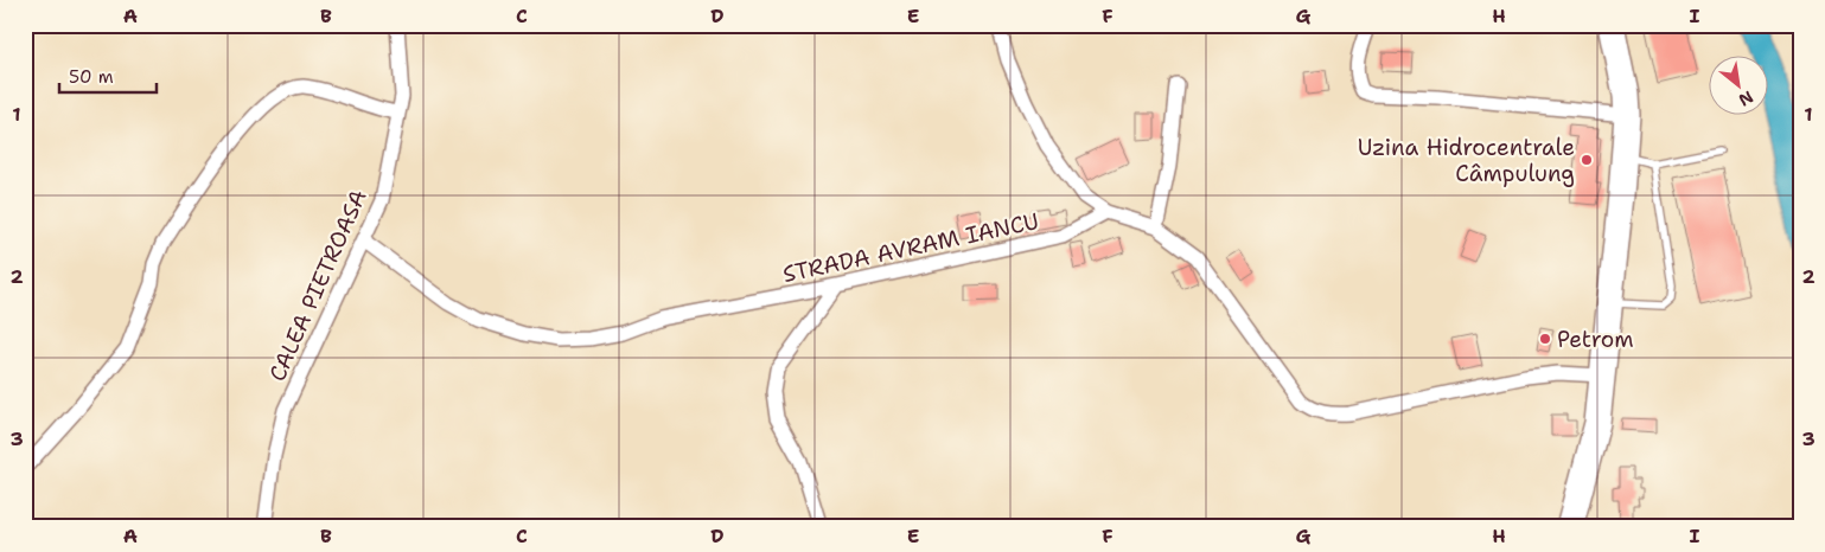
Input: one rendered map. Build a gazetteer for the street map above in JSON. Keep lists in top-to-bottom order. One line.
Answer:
{"streets":{"street":["STRADA AVRAM IANCU","CALEA PIETROASA"]},"crossings":[["STRADA AVRAM IANCU","CALEA PIETROASA"]],"places":["Uzina Hidrocentrale Câmpulung","Petrom"],"scale_bar":"50 m","north":"bottom right","grid":{"columns":["A","B","C","D","E","F","G","H","I"],"rows":["1","2","3"]}}
